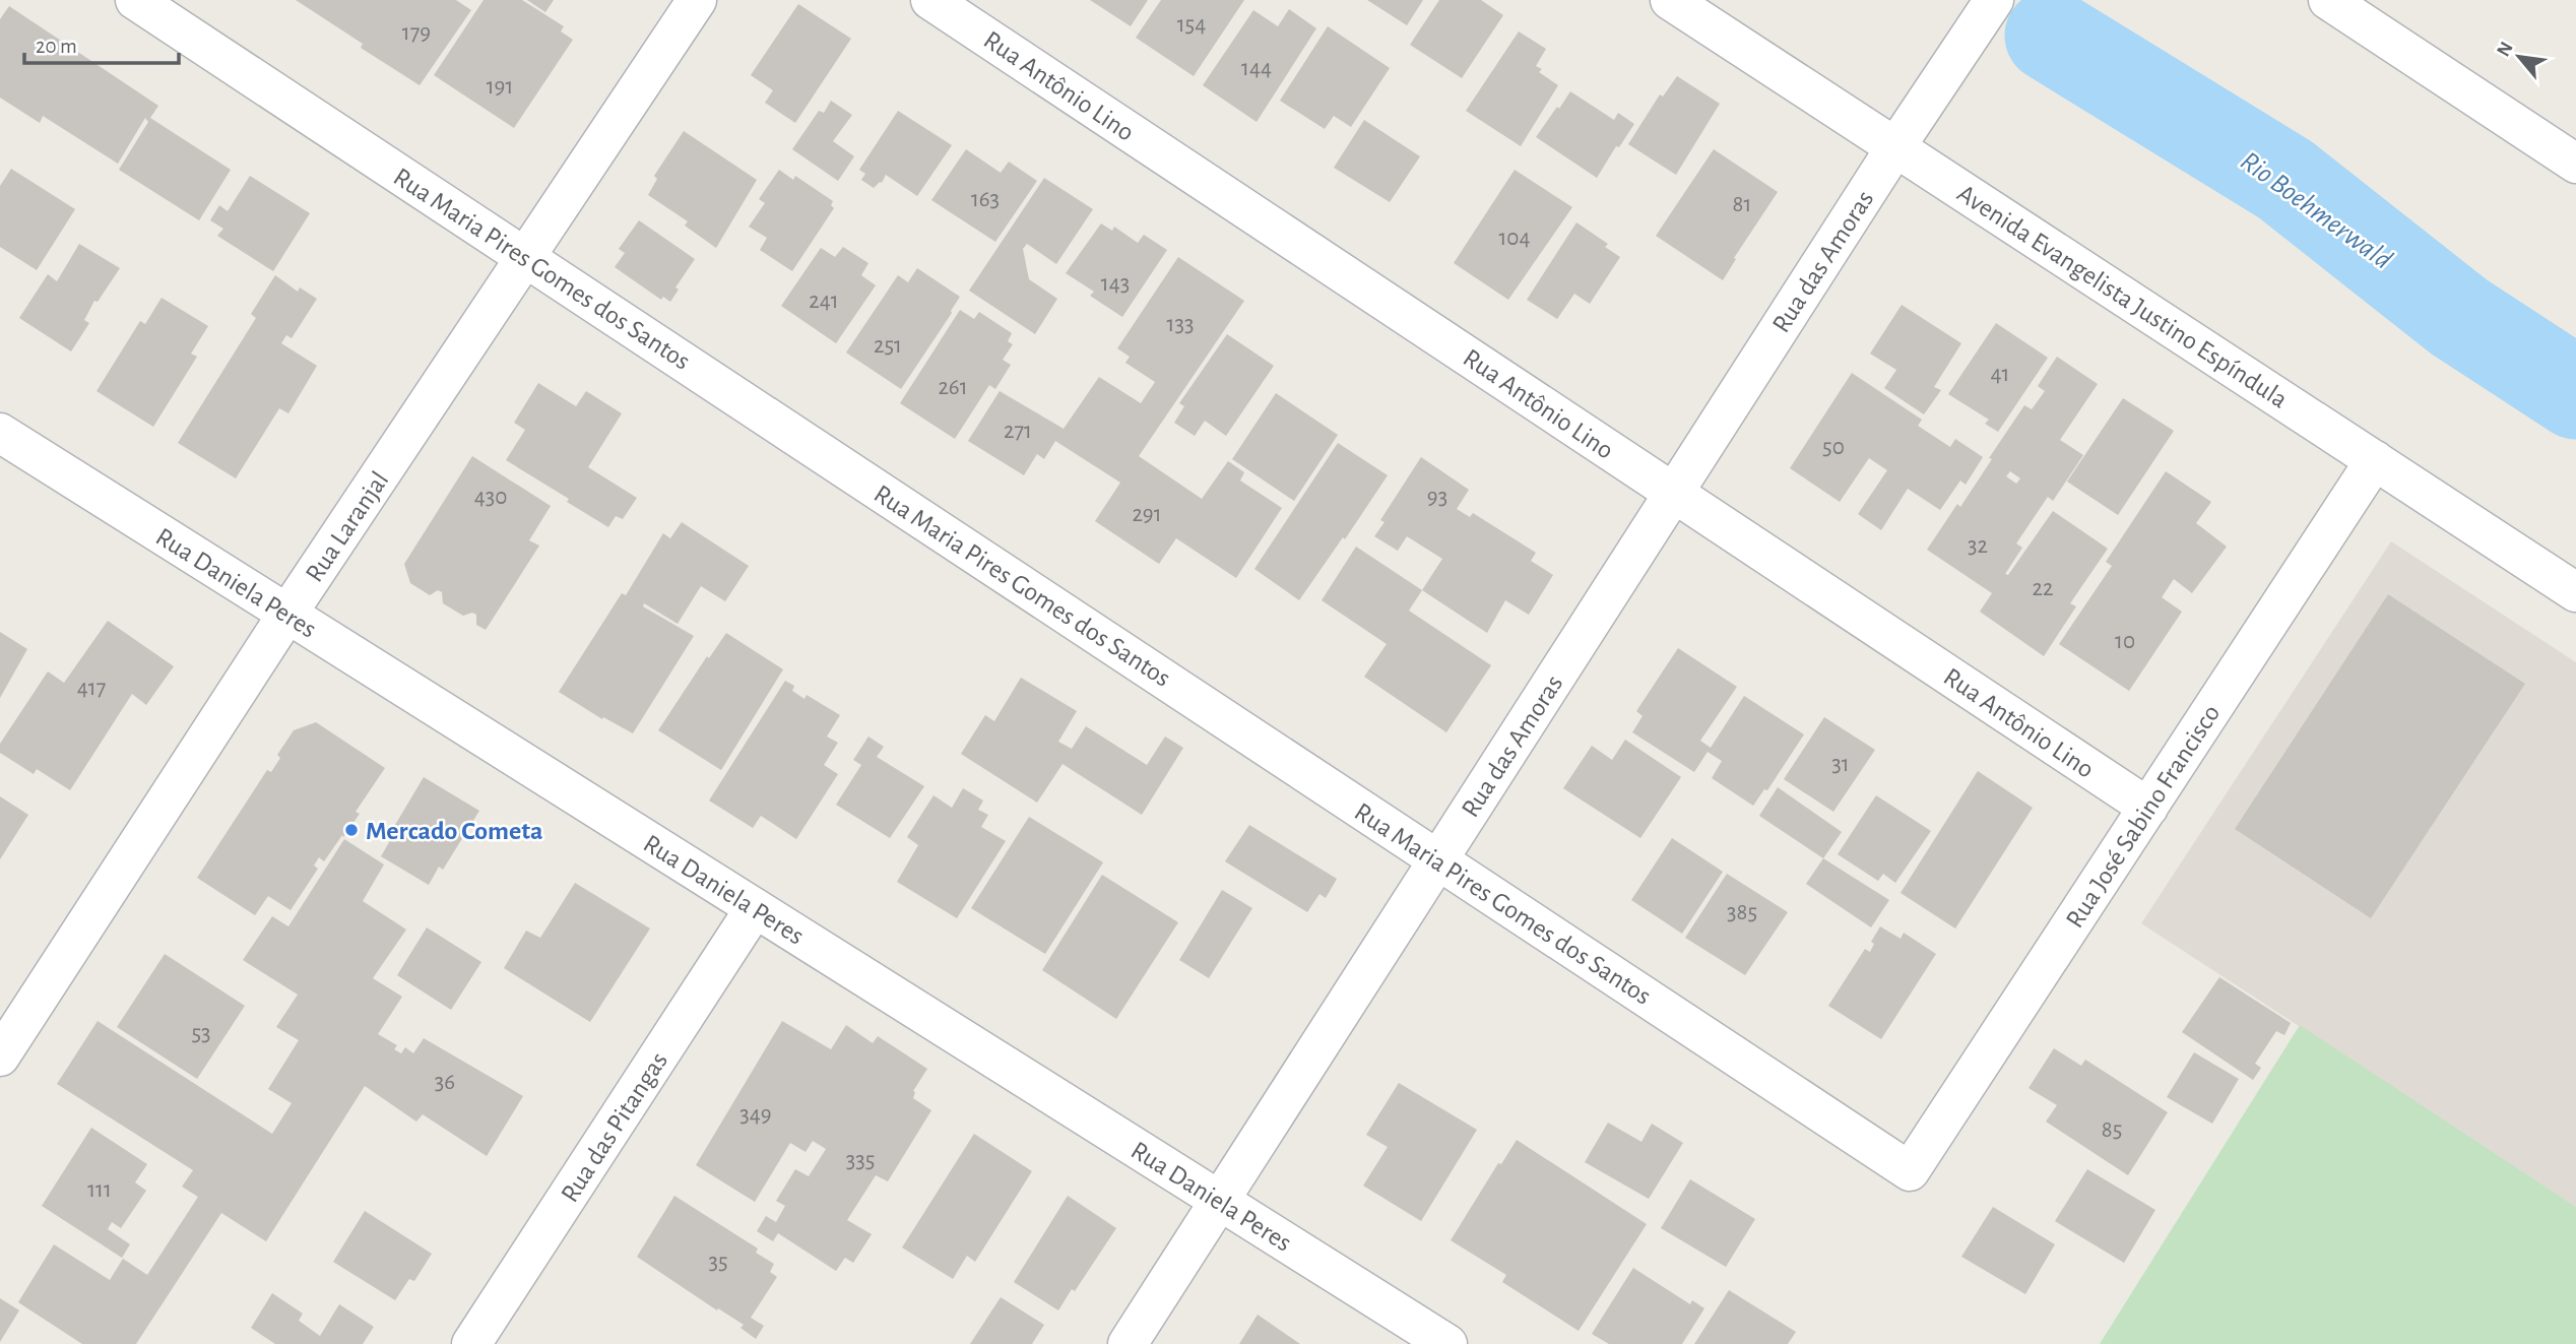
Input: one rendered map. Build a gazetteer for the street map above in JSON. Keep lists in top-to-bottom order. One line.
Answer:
{"streets":{"street":["Rua Antônio Lino","Rua das Amoras","Rua Maria Pires Gomes dos Santos","Avenida Evangelista Justino Espíndula","Rua Laranjal","Rua Daniela Peres","Rua José Sabino Francisco","Rua das Pitangas"]},"crossings":[["Rua Antônio Lino","Rua das Amoras"],["Rua Antônio Lino","Rua José Sabino Francisco"],["Rua das Amoras","Rua Maria Pires Gomes dos Santos"],["Rua das Amoras","Avenida Evangelista Justino Espíndula"],["Rua das Amoras","Rua Daniela Peres"],["Rua Maria Pires Gomes dos Santos","Rua Laranjal"],["Rua Maria Pires Gomes dos Santos","Rua José Sabino Francisco"],["Avenida Evangelista Justino Espíndula","Rua José Sabino Francisco"],["Rua Laranjal","Rua Daniela Peres"],["Rua Daniela Peres","Rua das Pitangas"]],"water":["Rio Boehmerwald"],"places":["Mercado Cometa"],"house_numbers":["154","179","144","191","163","81","104","143","241","133","251","41","261","271","50","430","93","291","32","22","10","417","31","385","53","36","349","85","335","111","35"],"scale_bar":"20 m","north":"top left"}
